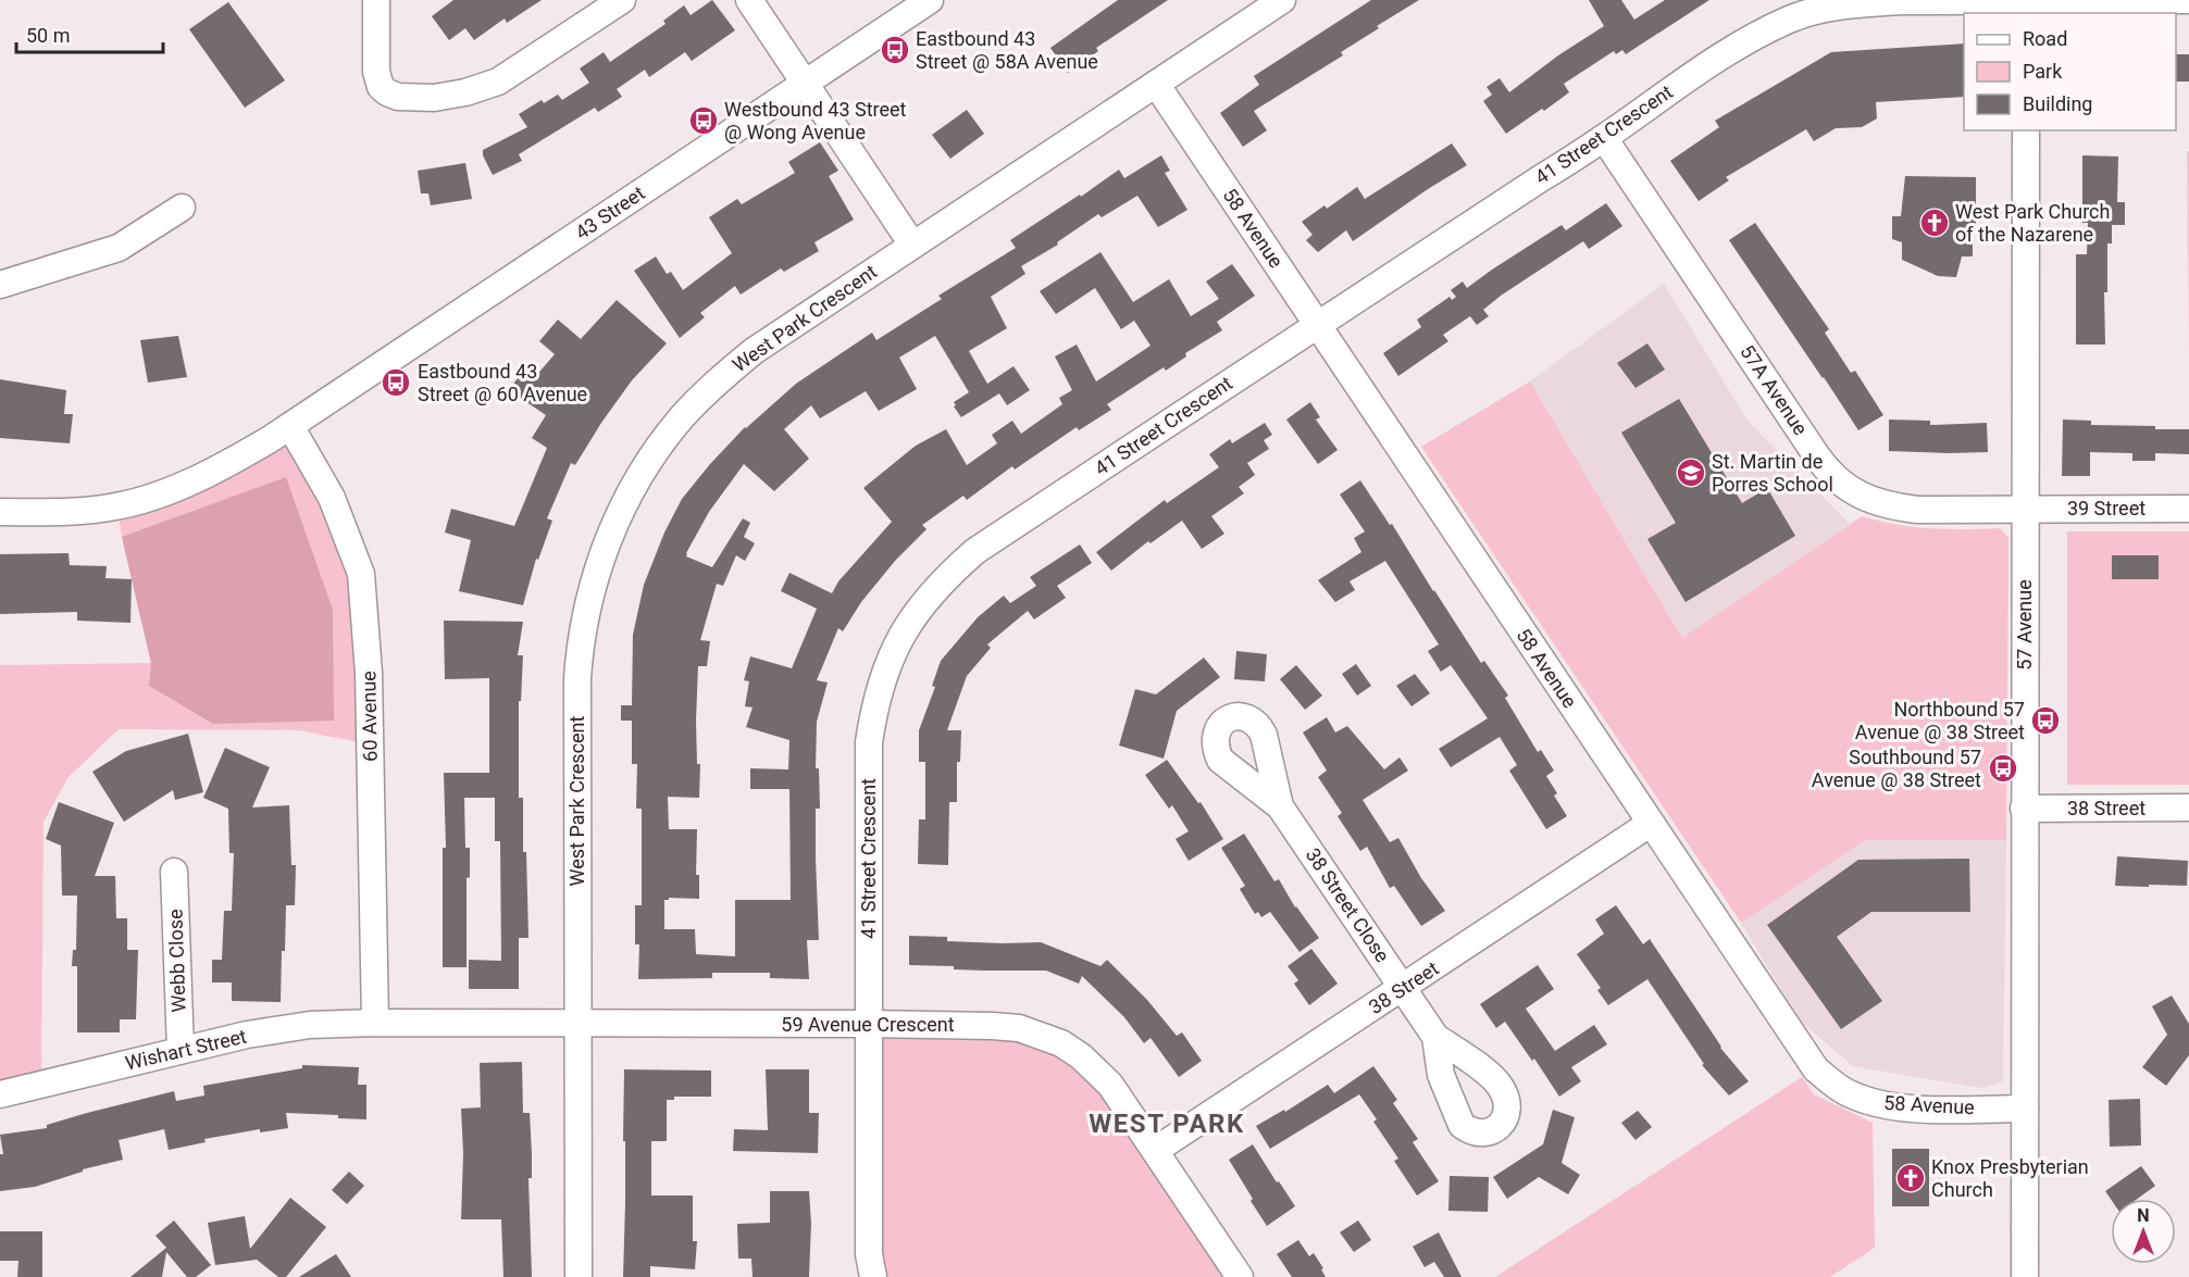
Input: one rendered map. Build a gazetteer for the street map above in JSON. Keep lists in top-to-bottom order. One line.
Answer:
{"streets":{"street":["41 Street Crescent","43 Street","58 Avenue","West Park Crescent","57A Avenue","39 Street","57 Avenue","60 Avenue","38 Street","38 Street Close","Webb Close","59 Avenue Crescent","Wishart Street"]},"crossings":[["41 Street Crescent","58 Avenue"],["41 Street Crescent","57A Avenue"],["41 Street Crescent","59 Avenue Crescent"],["43 Street","60 Avenue"],["58 Avenue","West Park Crescent"],["58 Avenue","57 Avenue"],["58 Avenue","38 Street"],["West Park Crescent","59 Avenue Crescent"],["57A Avenue","39 Street"],["57A Avenue","57 Avenue"],["39 Street","57 Avenue"],["57 Avenue","38 Street"],["60 Avenue","59 Avenue Crescent"],["60 Avenue","Wishart Street"],["38 Street","38 Street Close"],["38 Street","59 Avenue Crescent"],["Webb Close","Wishart Street"],["59 Avenue Crescent","Wishart Street"]],"districts":["WEST PARK"],"places":{"bus stop":["Eastbound 43 Street @ 58A Avenue","Westbound 43 Street @ Wong Avenue","Eastbound 43 Street @ 60 Avenue","Northbound 57 Avenue @ 38 Street","Southbound 57 Avenue @ 38 Street"],"church":["West Park Church of the Nazarene","Knox Presbyterian Church"],"school or university":["St. Martin de Porres School"]},"legend":["Road","Park","Building"],"scale_bar":"50 m","north":"top"}
